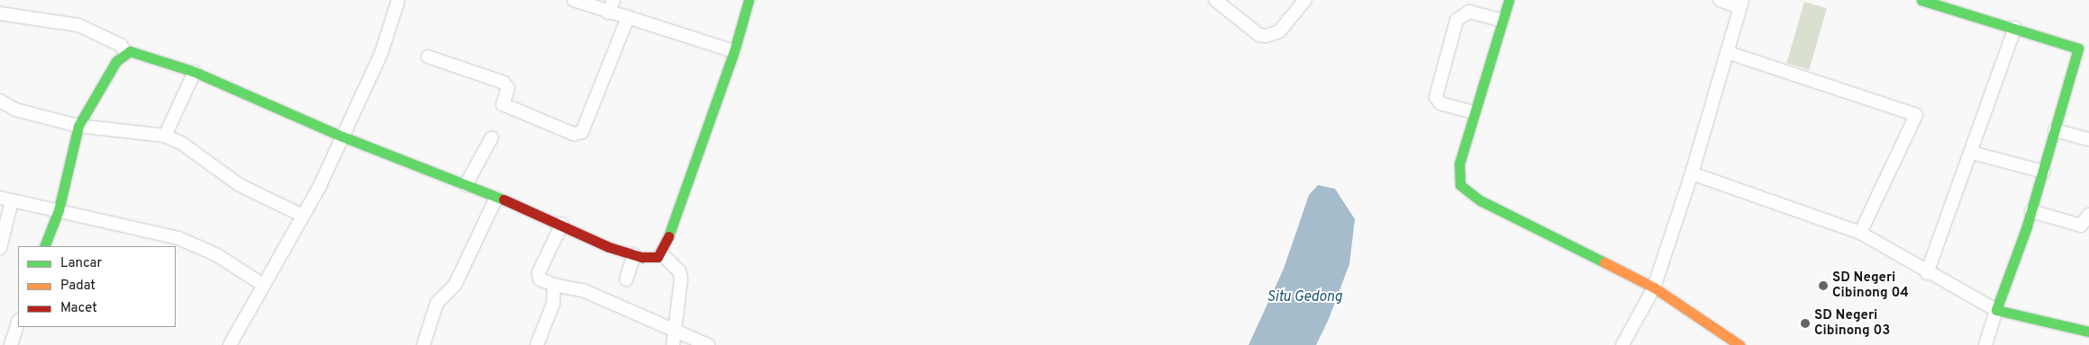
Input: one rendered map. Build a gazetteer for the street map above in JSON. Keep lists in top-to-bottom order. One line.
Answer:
{"water":["Situ Gedong"],"places":["SD Negeri Cibinong 04","SD Negeri Cibinong 03"],"legend":["Lancar","Padat","Macet"]}
